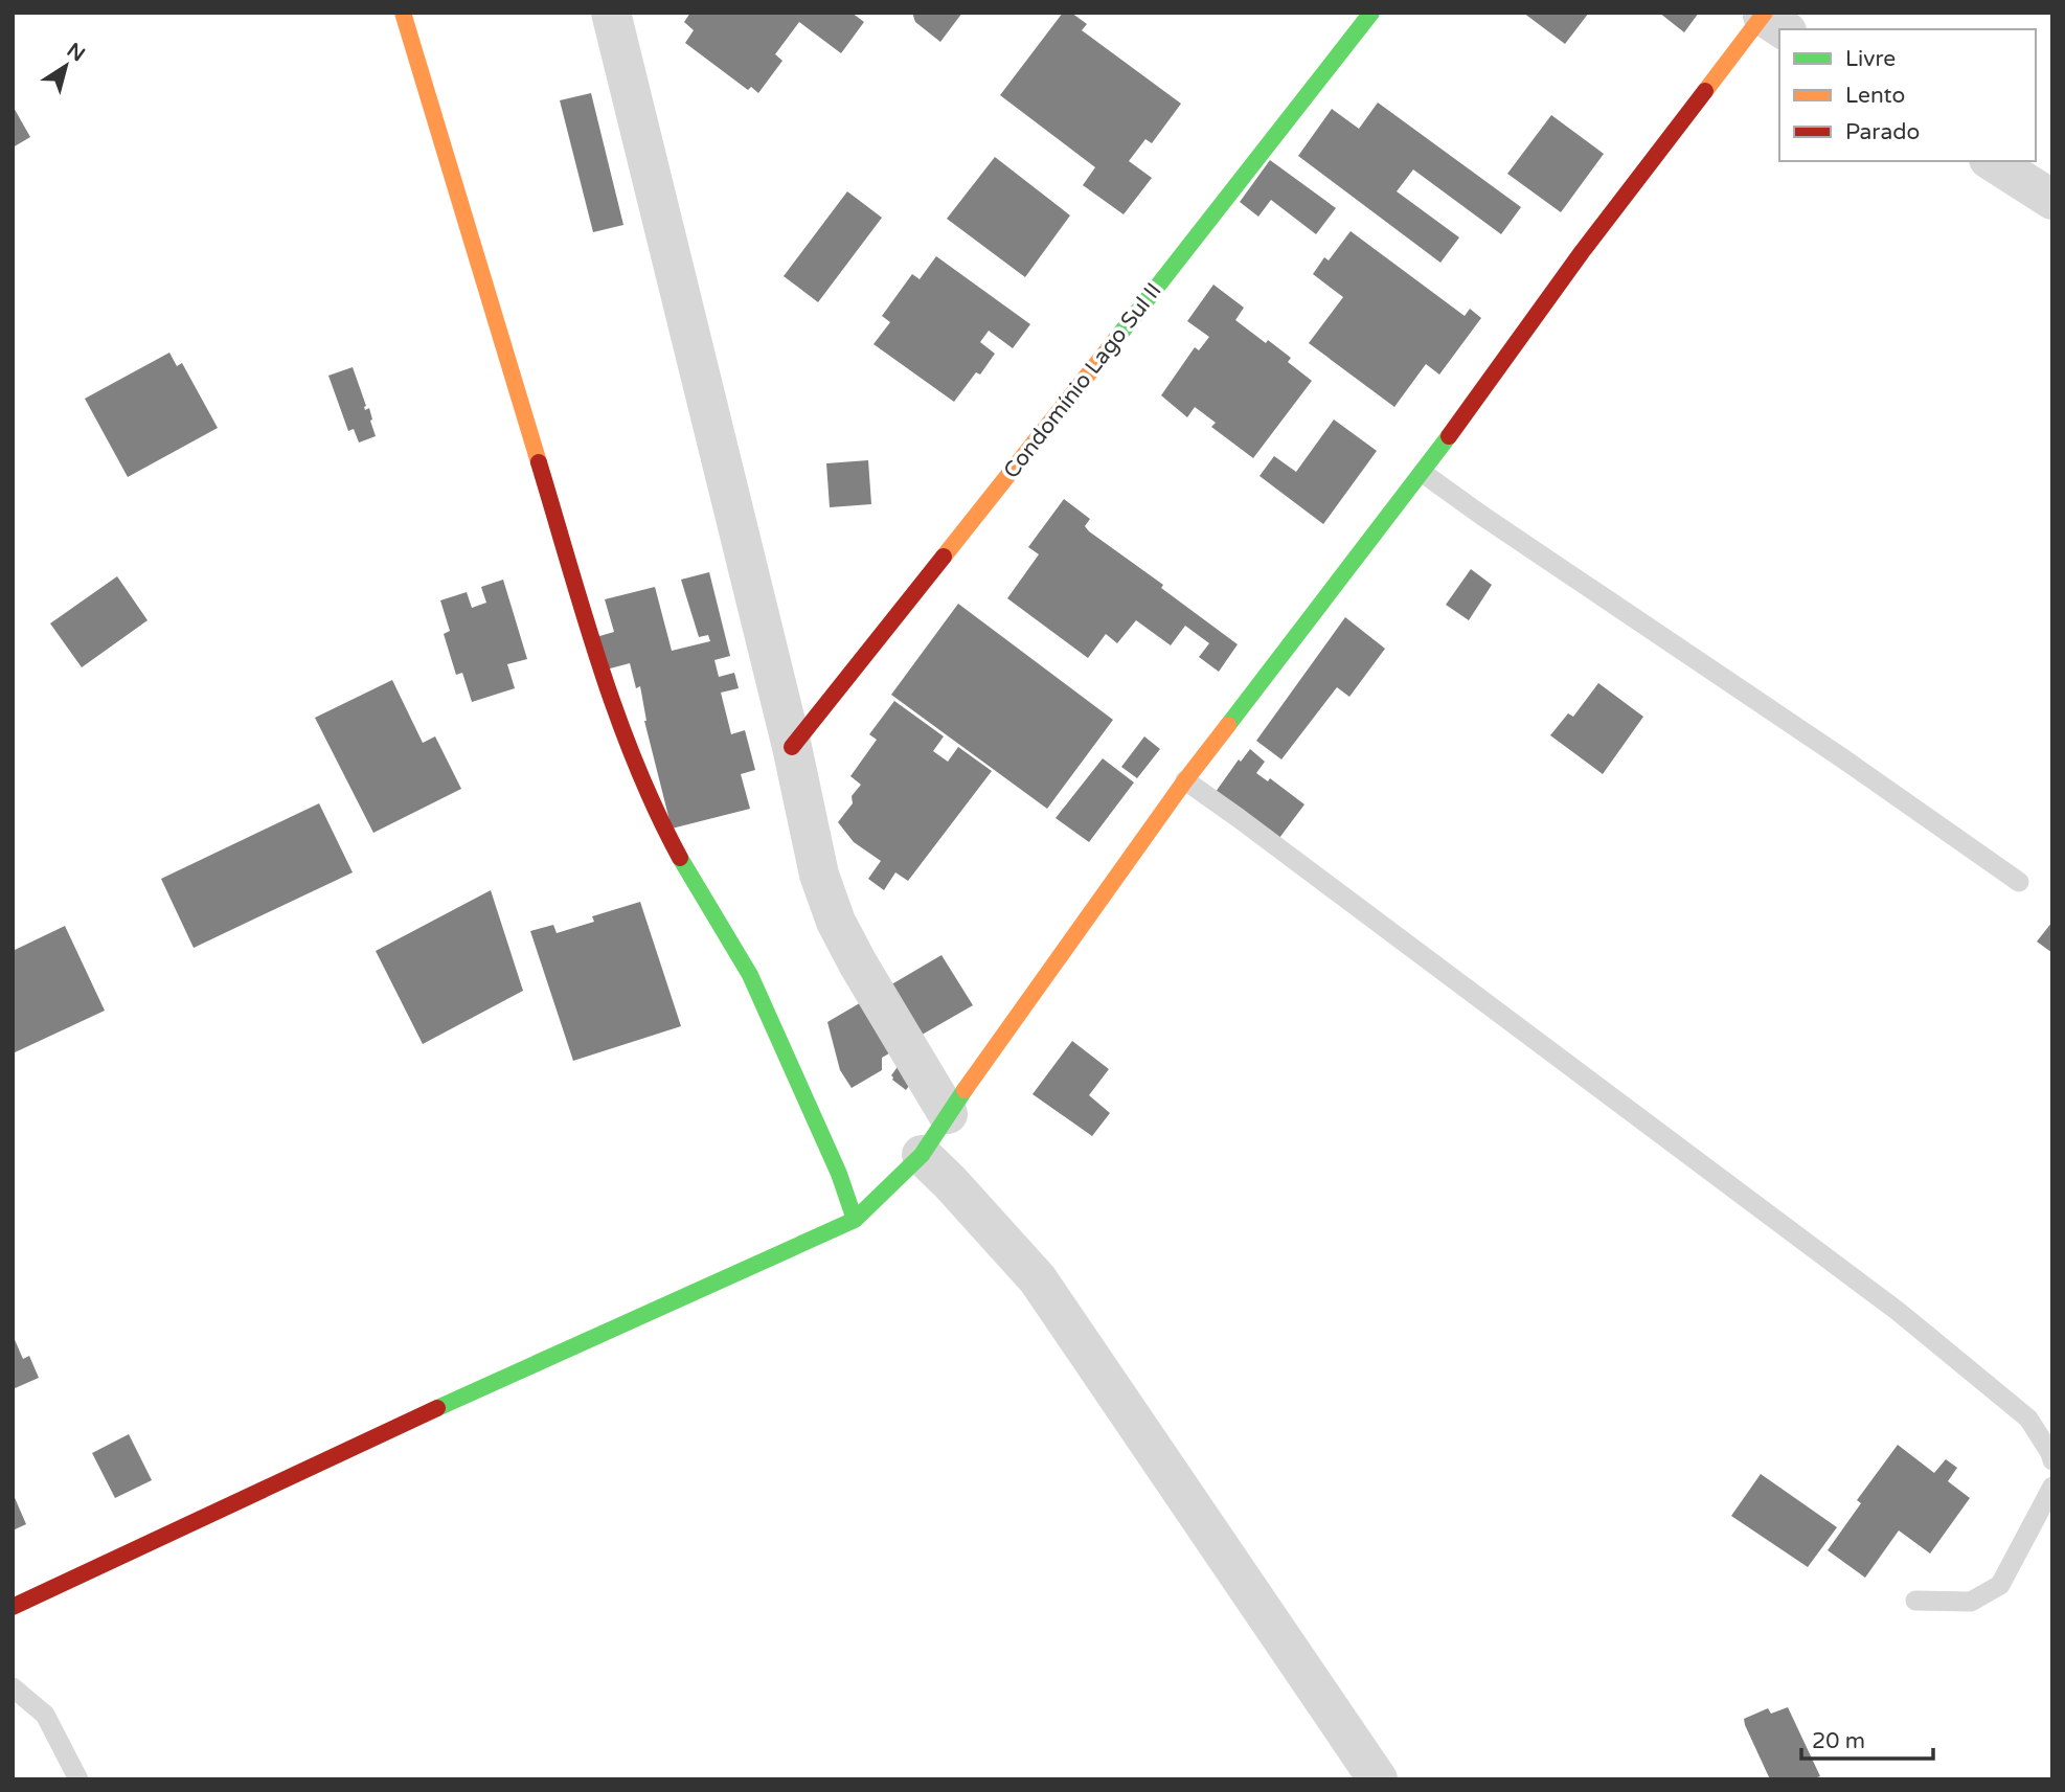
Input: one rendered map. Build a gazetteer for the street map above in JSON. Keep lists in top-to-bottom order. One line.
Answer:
{"streets":{"street":["Condomínio Lago Sul II"]},"legend":["Livre","Lento","Parado"],"scale_bar":"20 m","north":"top right"}
